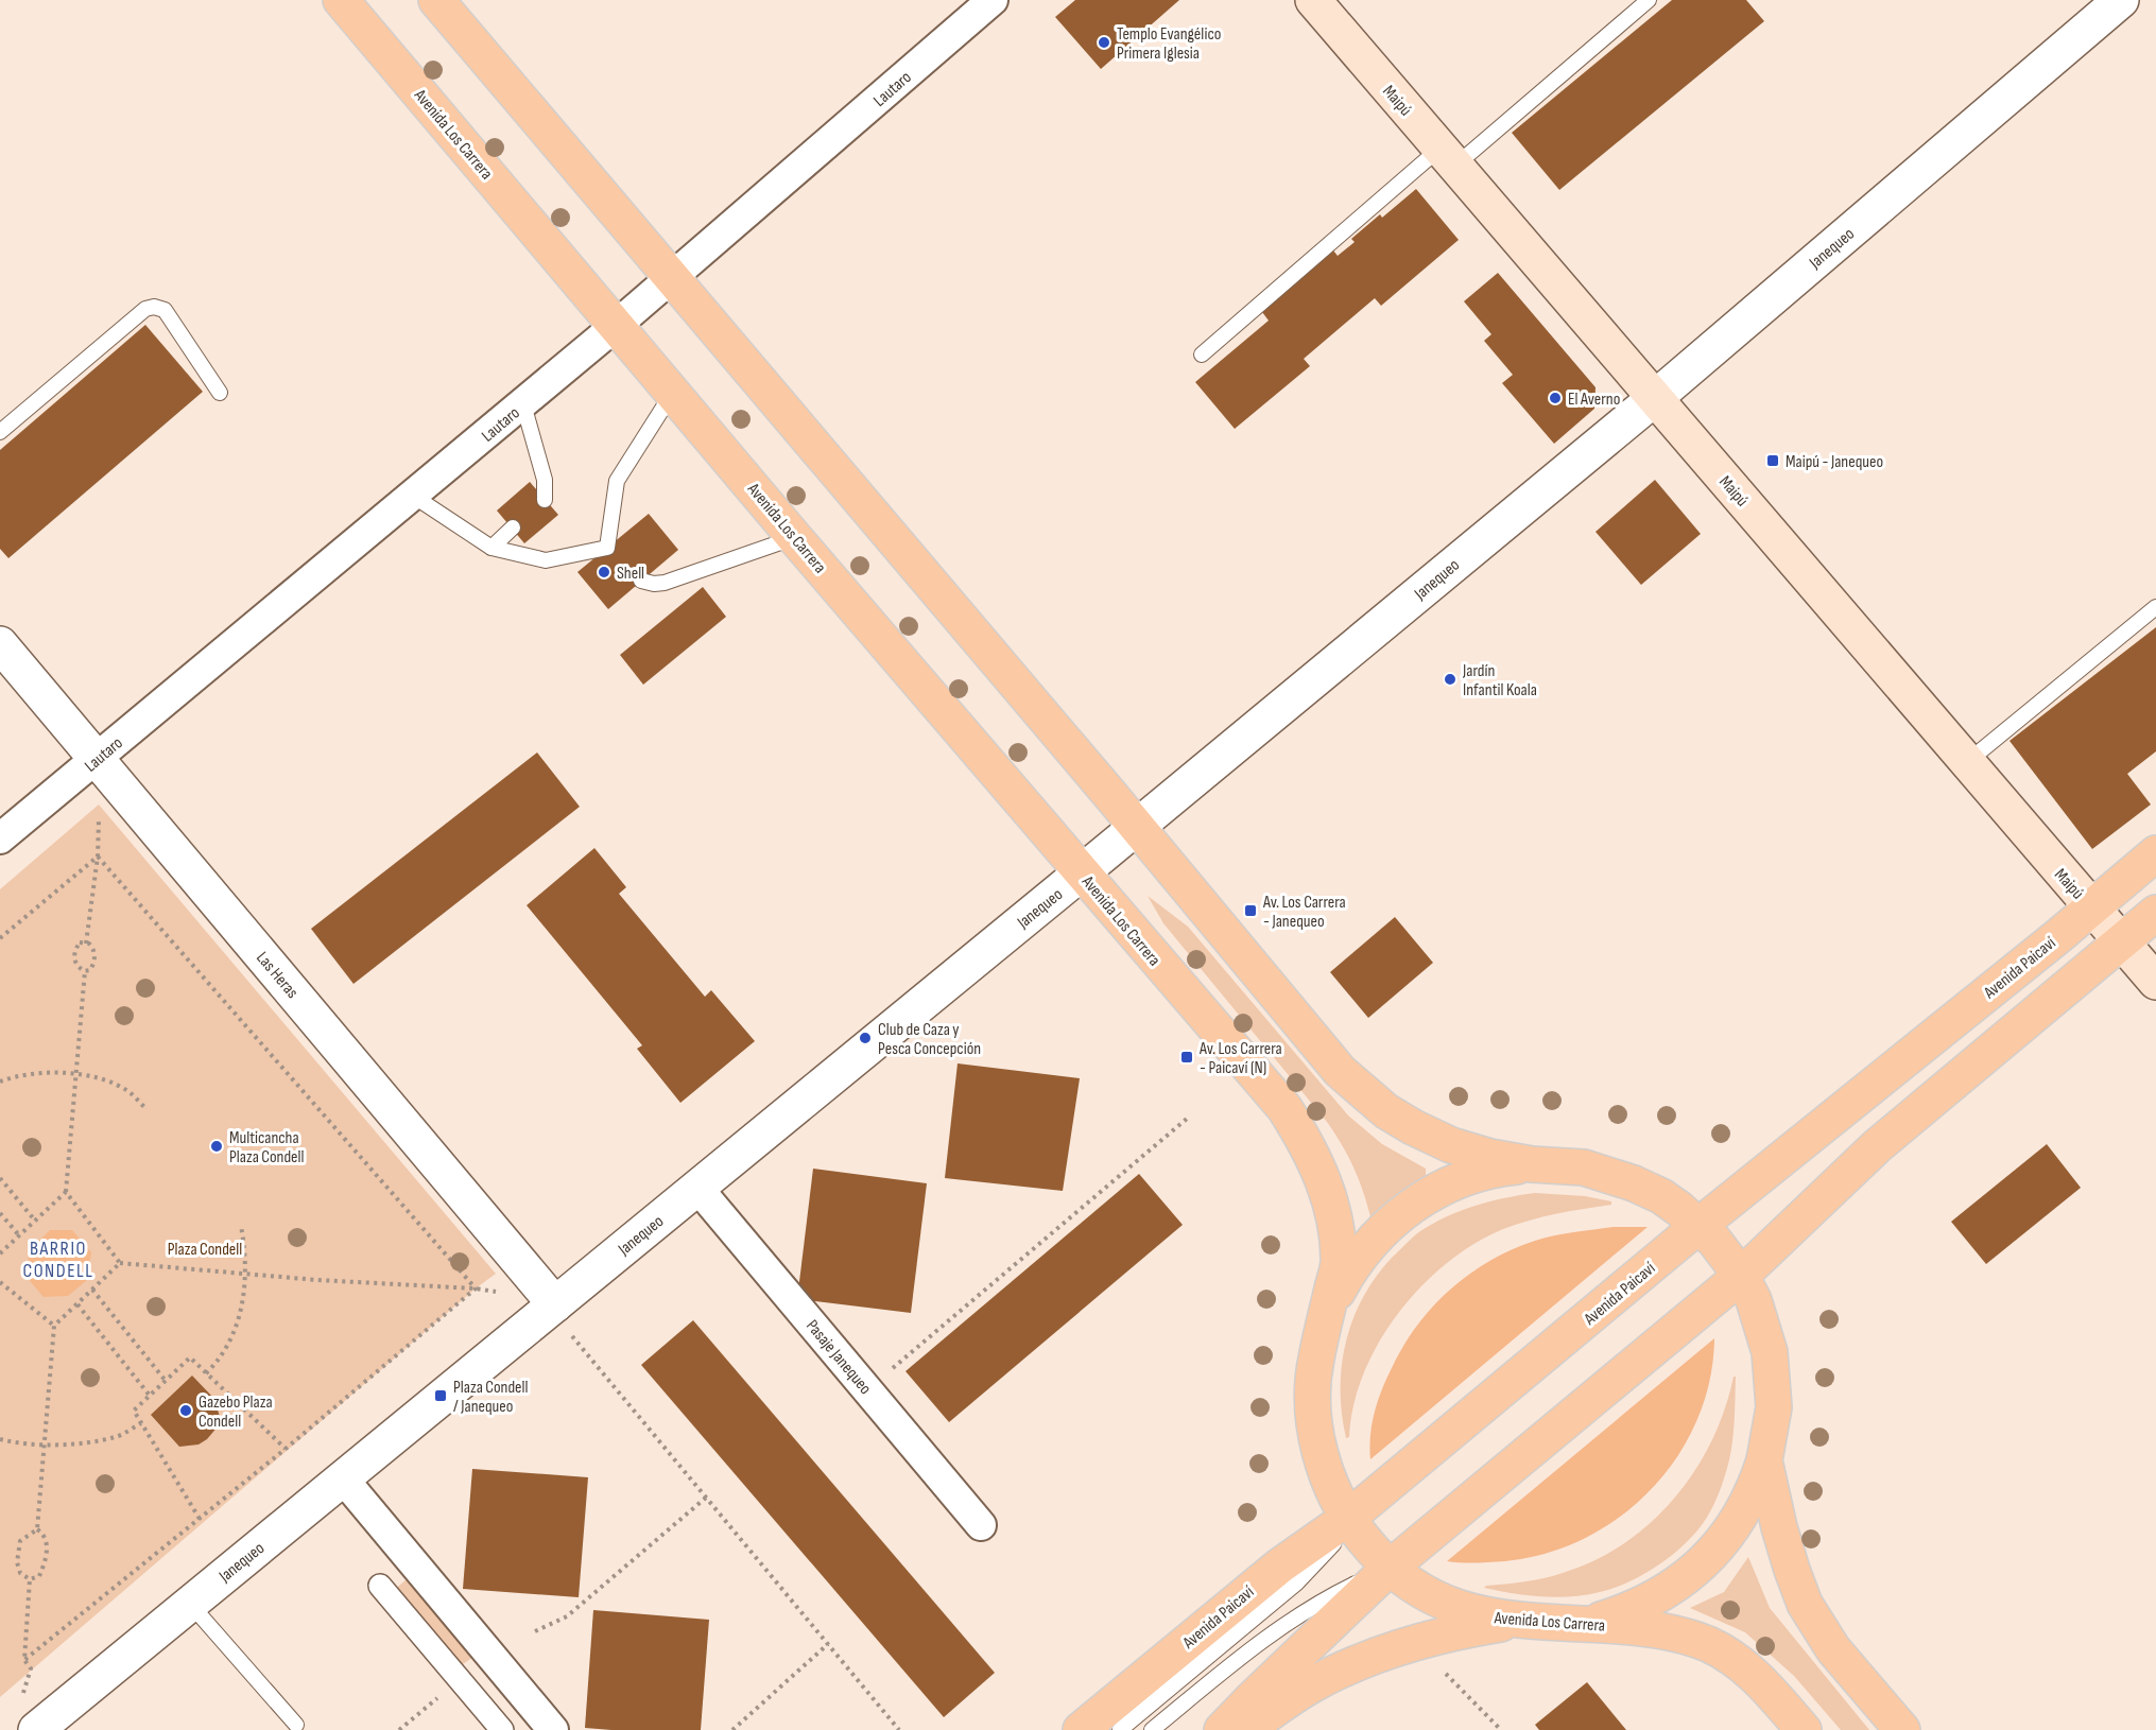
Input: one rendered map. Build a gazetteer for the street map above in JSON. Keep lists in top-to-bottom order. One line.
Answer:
{"streets":{"main road":["Maipú","Avenida Los Carrera","Avenida Paicaví"],"street":["Lautaro","Janequeo","Las Heras","Pasaje Janequeo"]},"crossings":[["Lautaro","Avenida Los Carrera"],["Lautaro","Las Heras"],["Maipú","Janequeo"],["Maipú","Avenida Paicaví"],["Avenida Los Carrera","Janequeo"],["Avenida Los Carrera","Avenida Paicaví"],["Janequeo","Las Heras"],["Janequeo","Pasaje Janequeo"]],"districts":["BARRIO CONDELL"],"parks":["Plaza Condell"],"places":{"other":["Templo Evangélico Primera Iglesia","El Averno","Shell","Jardín Infantil Koala","Club de Caza y Pesca Concepción","Multicancha Plaza Condell","Gazebo Plaza Condell"],"transit":["Maipú - Janequeo","Av. Los Carrera - Janequeo","Av. Los Carrera - Paicaví (N)","Plaza Condell / Janequeo"]}}
